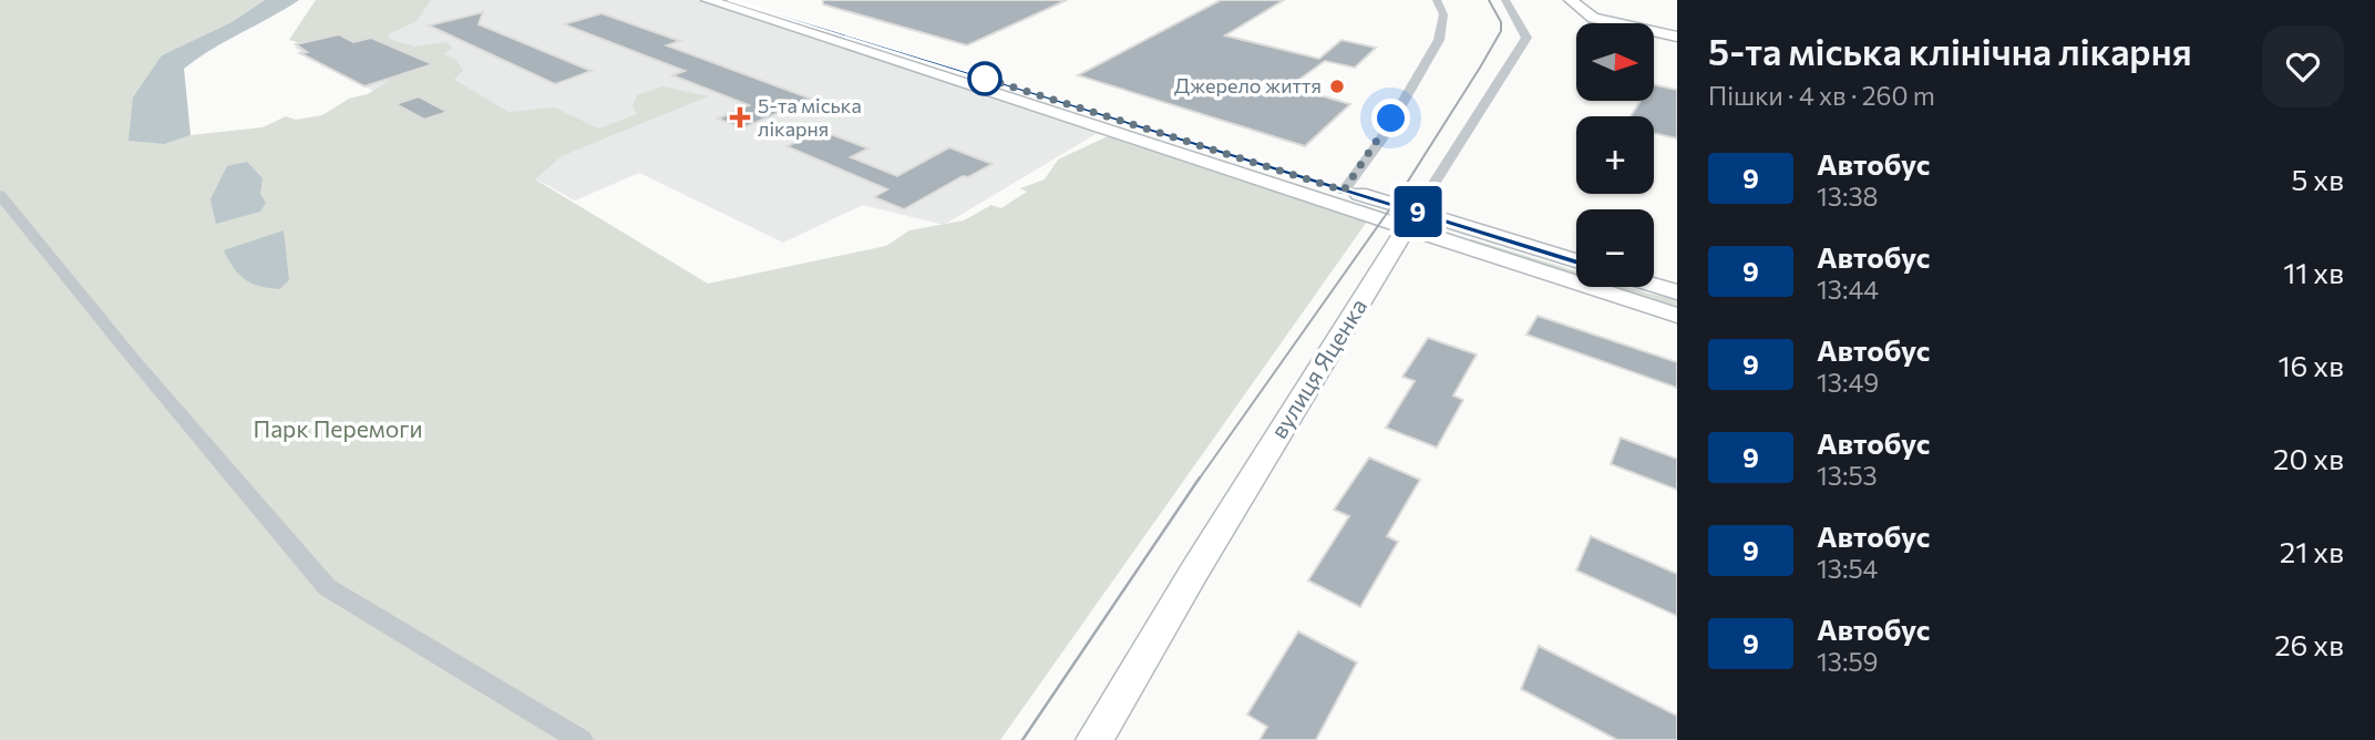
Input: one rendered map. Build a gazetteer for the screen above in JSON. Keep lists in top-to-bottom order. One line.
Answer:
{"streets":{"main road":["вулиця Яценка"]},"parks":["Парк Перемоги"],"places":{"other":["Джерело життя"],"health":["5-та міська лікарня"]},"lines":["bus line 9"],"north":"right","page":{"on_map":"9","heading":["5-та міська клінічна лікарня","Пішки · 4 хв · 260 m"],"map_buttons":["+","−"],"list":[{"mark":"9","name":"Автобус","note":"13:38","value":"5 хв"},{"mark":"9","name":"Автобус","note":"13:44","value":"11 хв"},{"mark":"9","name":"Автобус","note":"13:49","value":"16 хв"},{"mark":"9","name":"Автобус","note":"13:53","value":"20 хв"},{"mark":"9","name":"Автобус","note":"13:54","value":"21 хв"},{"mark":"9","name":"Автобус","note":"13:59","value":"26 хв"}]}}
